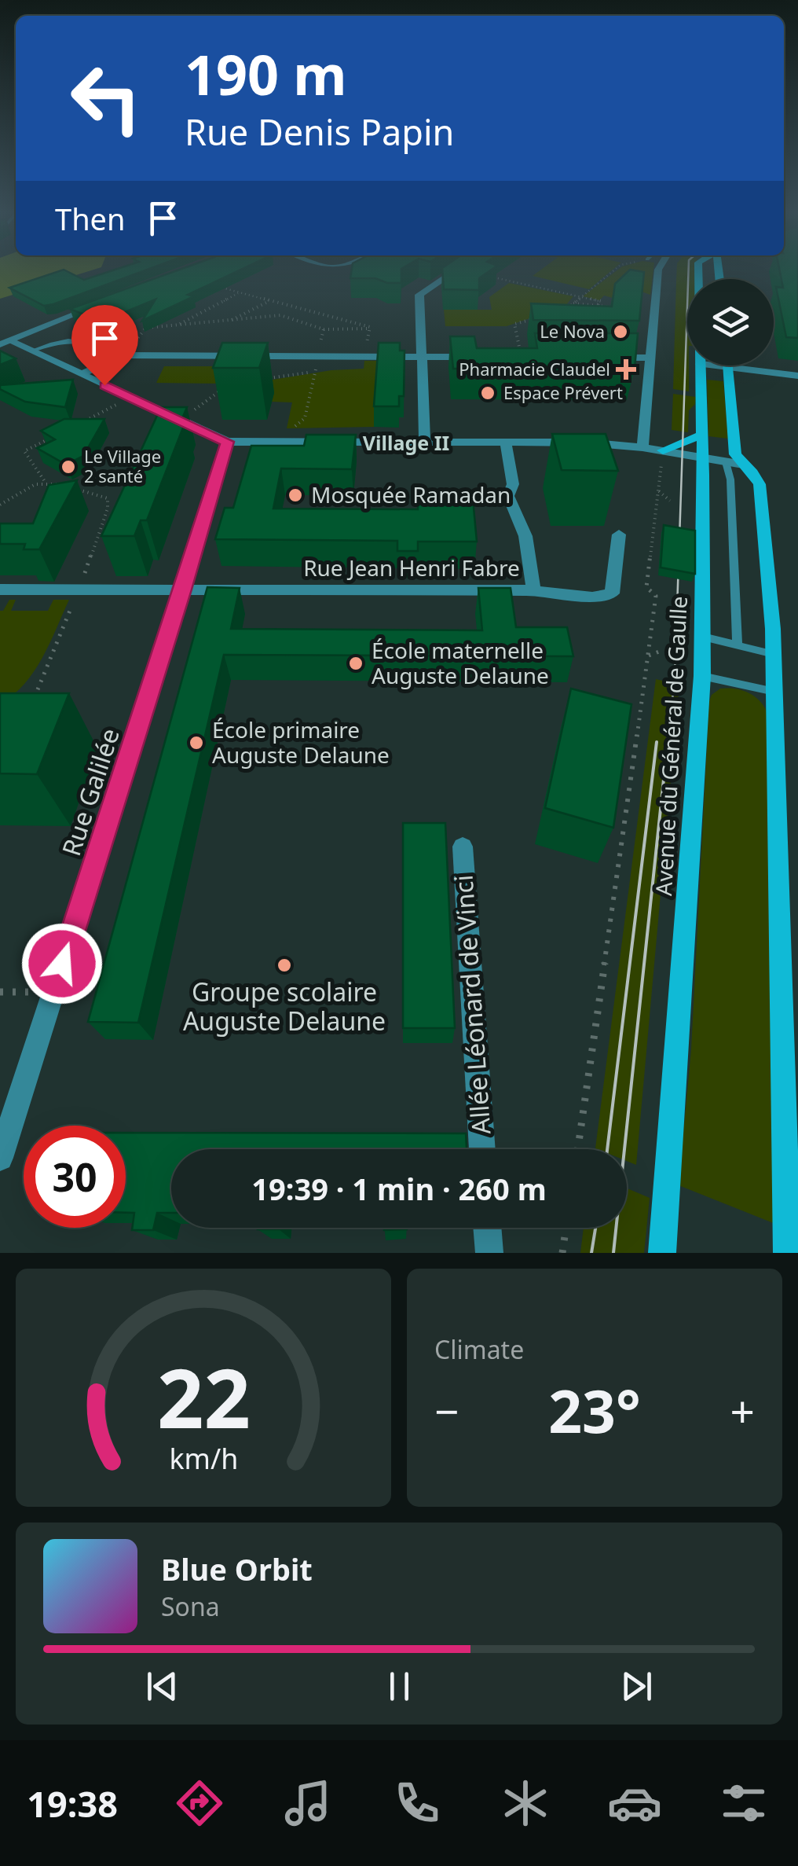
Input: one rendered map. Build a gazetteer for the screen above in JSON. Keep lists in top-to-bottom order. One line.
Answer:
{"streets":{"main road":["Avenue du Général de Gaulle"],"street":["Rue Jean Henri Fabre","Rue Galilée","Allée Léonard de Vinci"]},"crossings":[["Rue Jean Henri Fabre","Rue Galilée"]],"districts":["Village II"],"places":{"other":["Le Nova","Espace Prévert","Le Village 2 santé","Mosquée Ramadan","École maternelle Auguste Delaune","École primaire Auguste Delaune","Groupe scolaire Auguste Delaune"],"health":["Pharmacie Claudel"]},"page":{"turn":["190 m","Rue Denis Papin"],"then":"Then","limit":"30","trip":"19:39 · 1 min · 260 m","tile":"Climate","heat":["−","23°","+"],"song":["Blue Orbit","Sona"],"tabs":"19:38","gauge":["22","km/h"]}}
